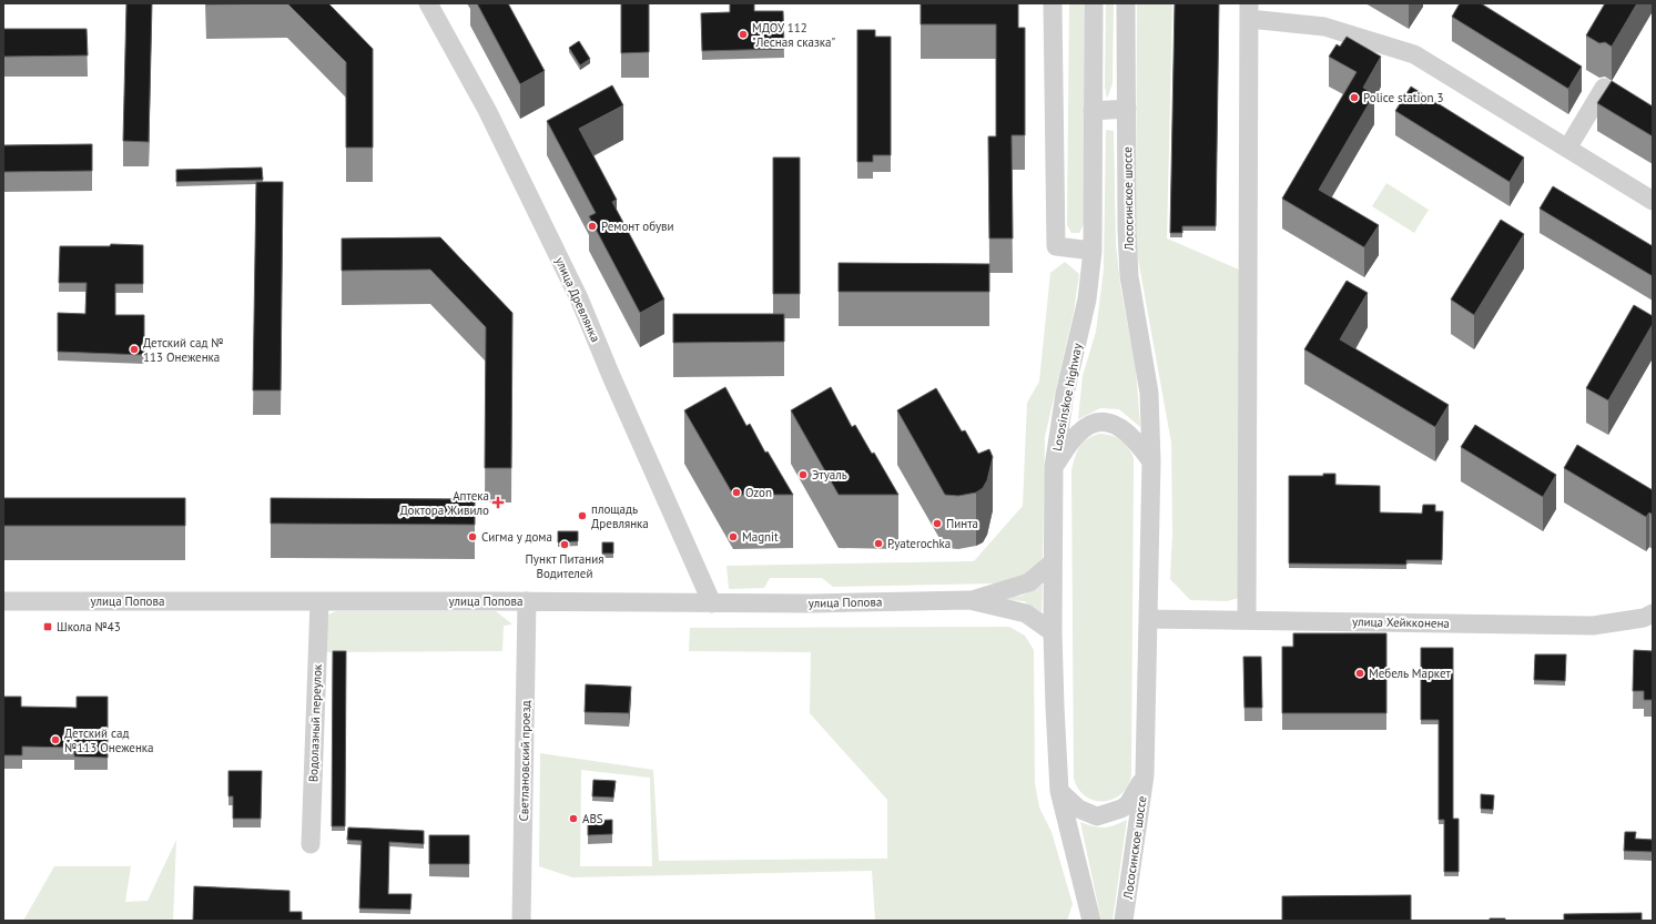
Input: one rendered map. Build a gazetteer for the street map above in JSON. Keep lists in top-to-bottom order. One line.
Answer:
{"streets":{"street":["Лососинское шоссе","улица Древлянка","Lososinskoe highway","улица Попова","улица Хейкконена","Водолазный переулок","Светлановский проезд"]},"crossings":[["улица Древлянка","улица Попова"],["Lososinskoe highway","улица Попова"],["улица Попова","Водолазный переулок"],["улица Попова","Светлановский проезд"]],"places":{"other":["МДОУ 112 \"Лесная сказка\"","Police station 3","Ремонт обуви","Детский сад № 113 Онеженка","Этуаль","Ozon","площадь Древлянка","Пинта","Сигма у дома","Magnit","Pyaterochka","Пункт Питания Водителей","Мебель Маркет","Детский сад №113 Онеженка","ABS"],"health":["Аптека Доктора Живило"],"transit":["Школа №43"]}}
